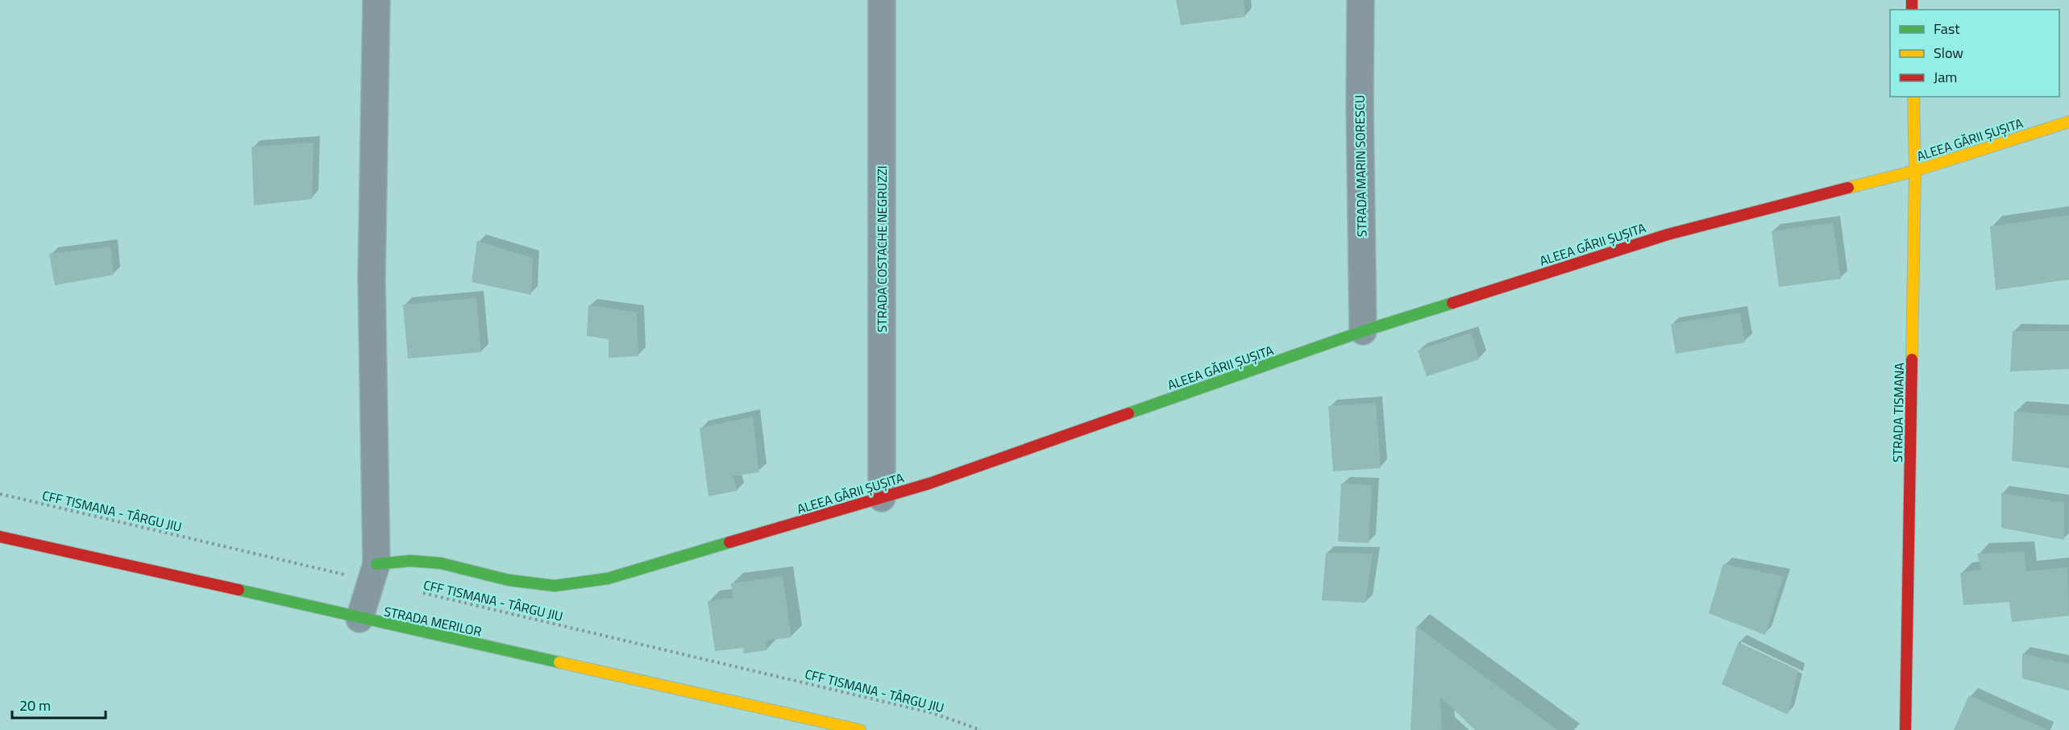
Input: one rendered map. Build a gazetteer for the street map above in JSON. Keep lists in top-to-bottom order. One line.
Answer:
{"streets":{"street":["ALEEA GĂRII ȘUȘITA","STRADA MARIN SORESCU","STRADA COSTACHE NEGRUZZI","STRADA TISMANA","STRADA MERILOR"],"path":["CFF TISMANA - TÂRGU JIU"]},"crossings":[["ALEEA GĂRII ȘUȘITA","STRADA MARIN SORESCU"],["ALEEA GĂRII ȘUȘITA","STRADA COSTACHE NEGRUZZI"],["ALEEA GĂRII ȘUȘITA","STRADA TISMANA"],["ALEEA GĂRII ȘUȘITA","CFF TISMANA - TÂRGU JIU"]],"legend":["Fast","Slow","Jam"],"scale_bar":"20 m"}
